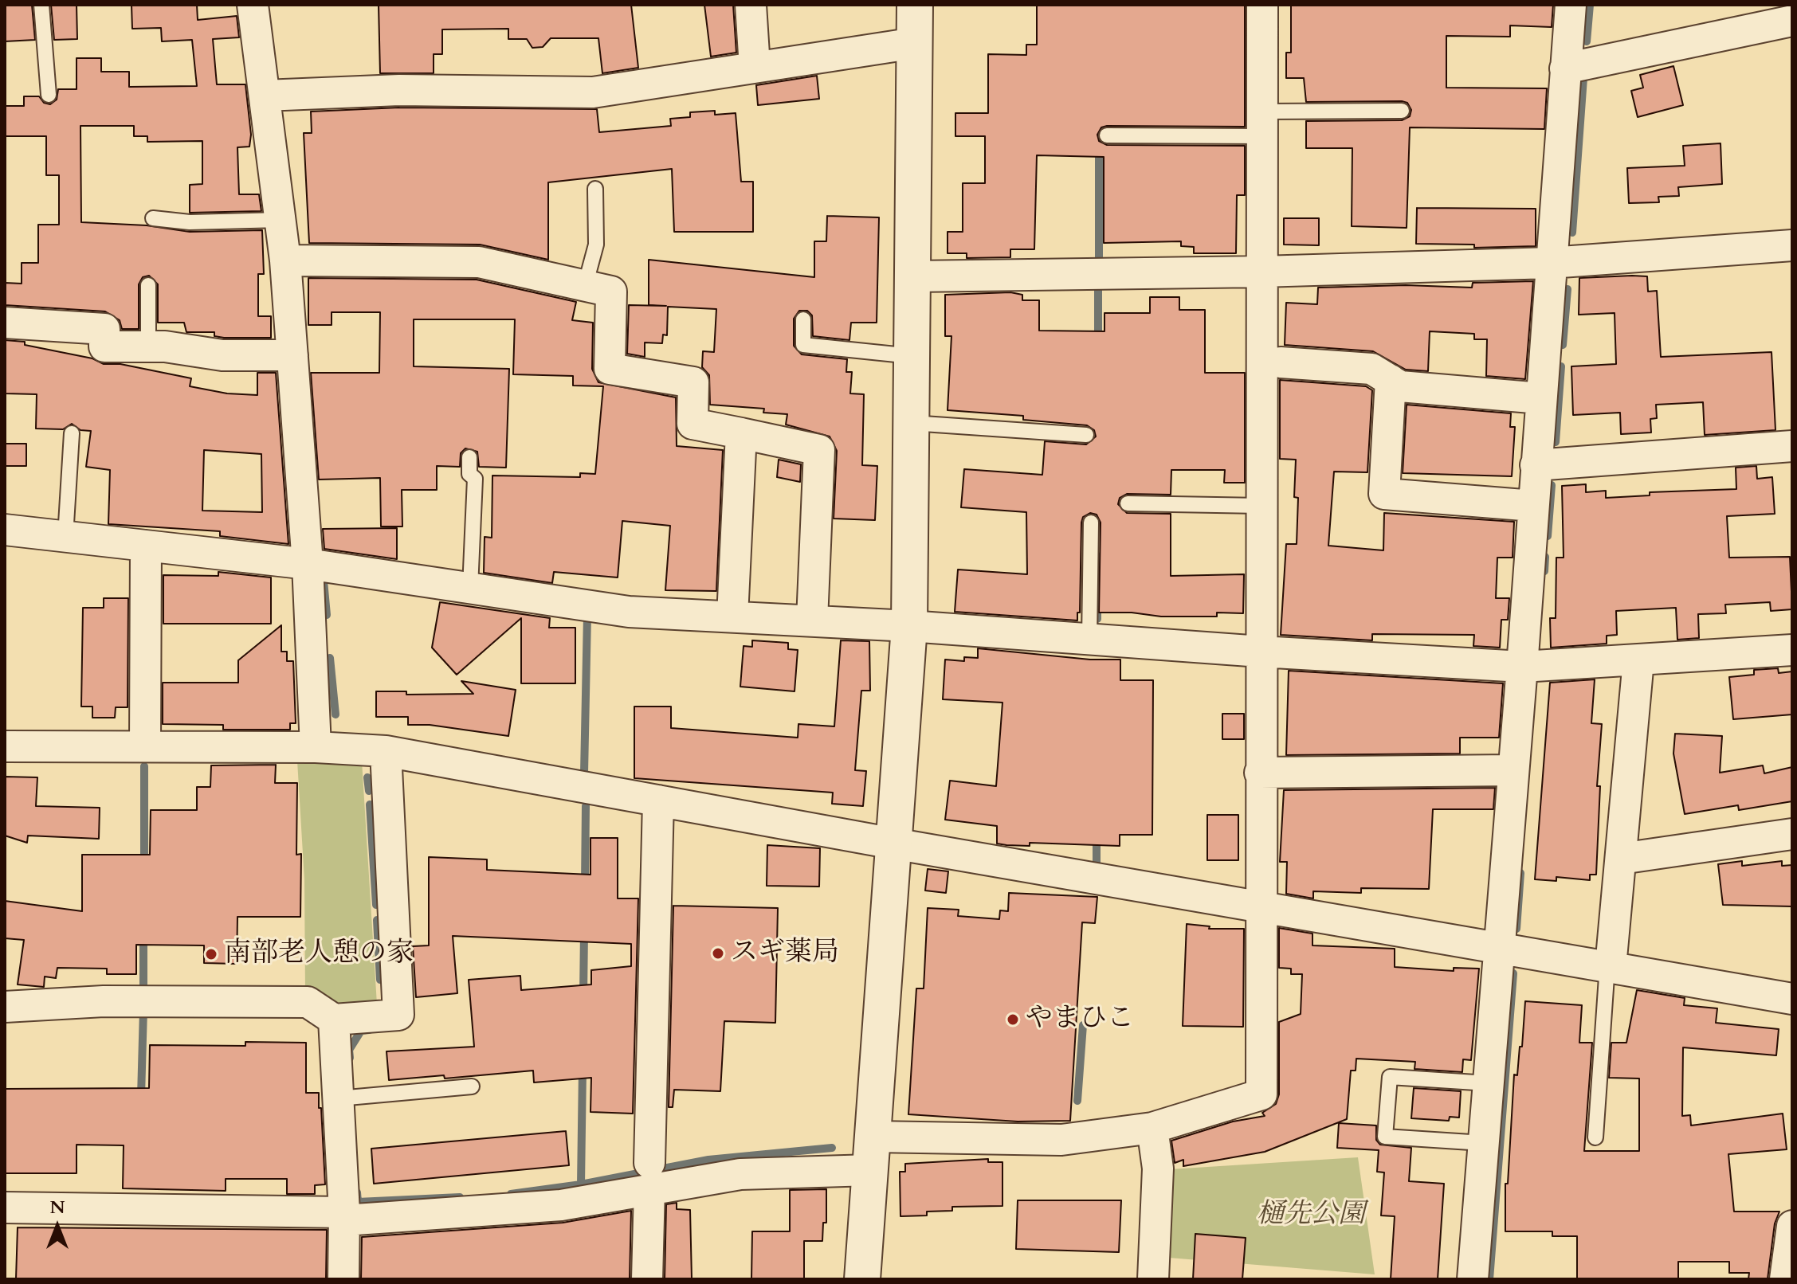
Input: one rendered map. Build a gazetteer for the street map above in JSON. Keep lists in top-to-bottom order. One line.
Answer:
{"parks":["樋先公園"],"places":["スギ薬局","南部老人憩の家","やまひこ"],"north":"top"}
